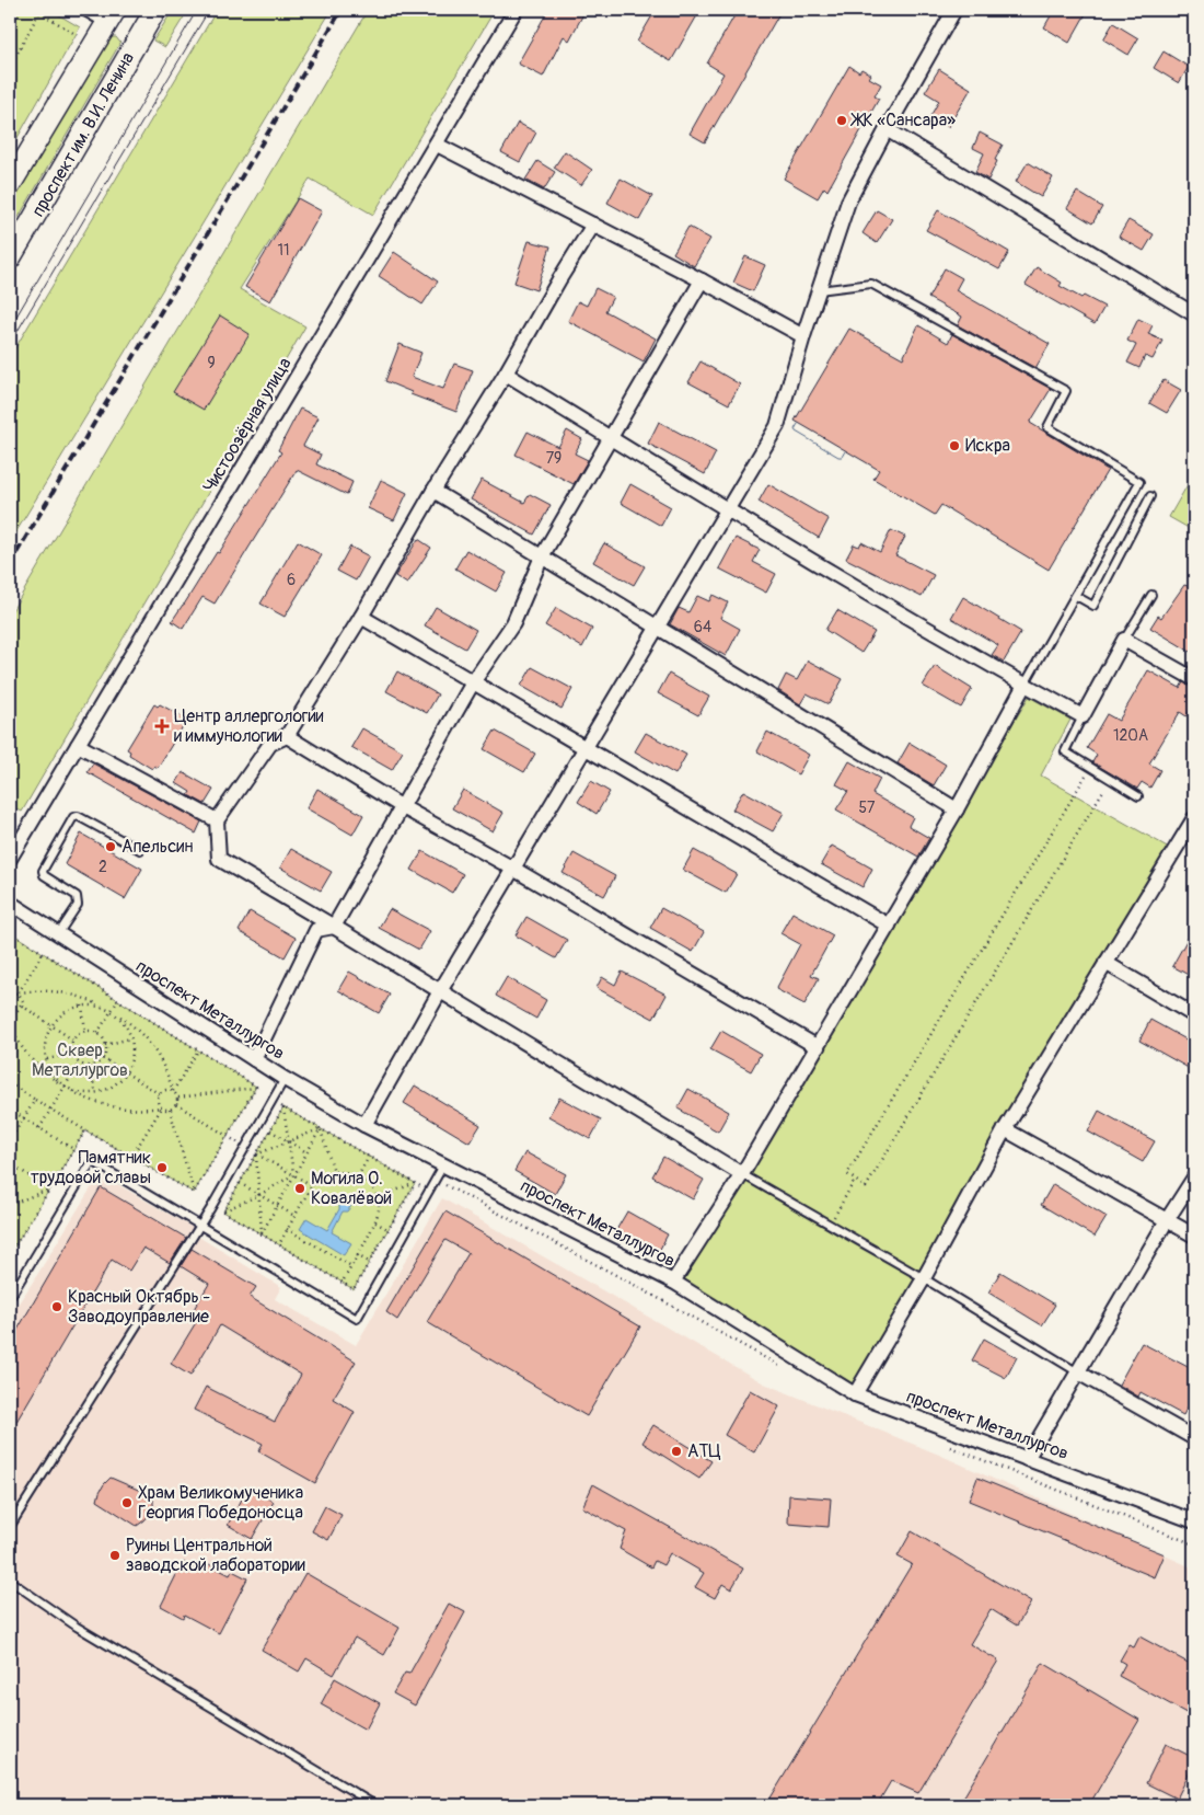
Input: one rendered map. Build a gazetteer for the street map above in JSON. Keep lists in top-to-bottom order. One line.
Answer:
{"streets":{"main road":["проспект им. В.И. Ленина"],"street":["Чистоозёрная улица","проспект Металлургов"]},"parks":["Сквер Металлургов"],"places":{"other":["ЖК «Сансара»","Искра","Апельсин","Памятник трудовой славы","Могила О. Ковалёвой","Красный Октябрь - Заводоуправление","АТЦ","Храм Великомученика Георгия Победоносца","Руины Центральной заводской лаборатории"],"health":["Центр аллергологии и иммунологии"]},"house_numbers":["11","9","79","6","64","120А","57","2"]}
